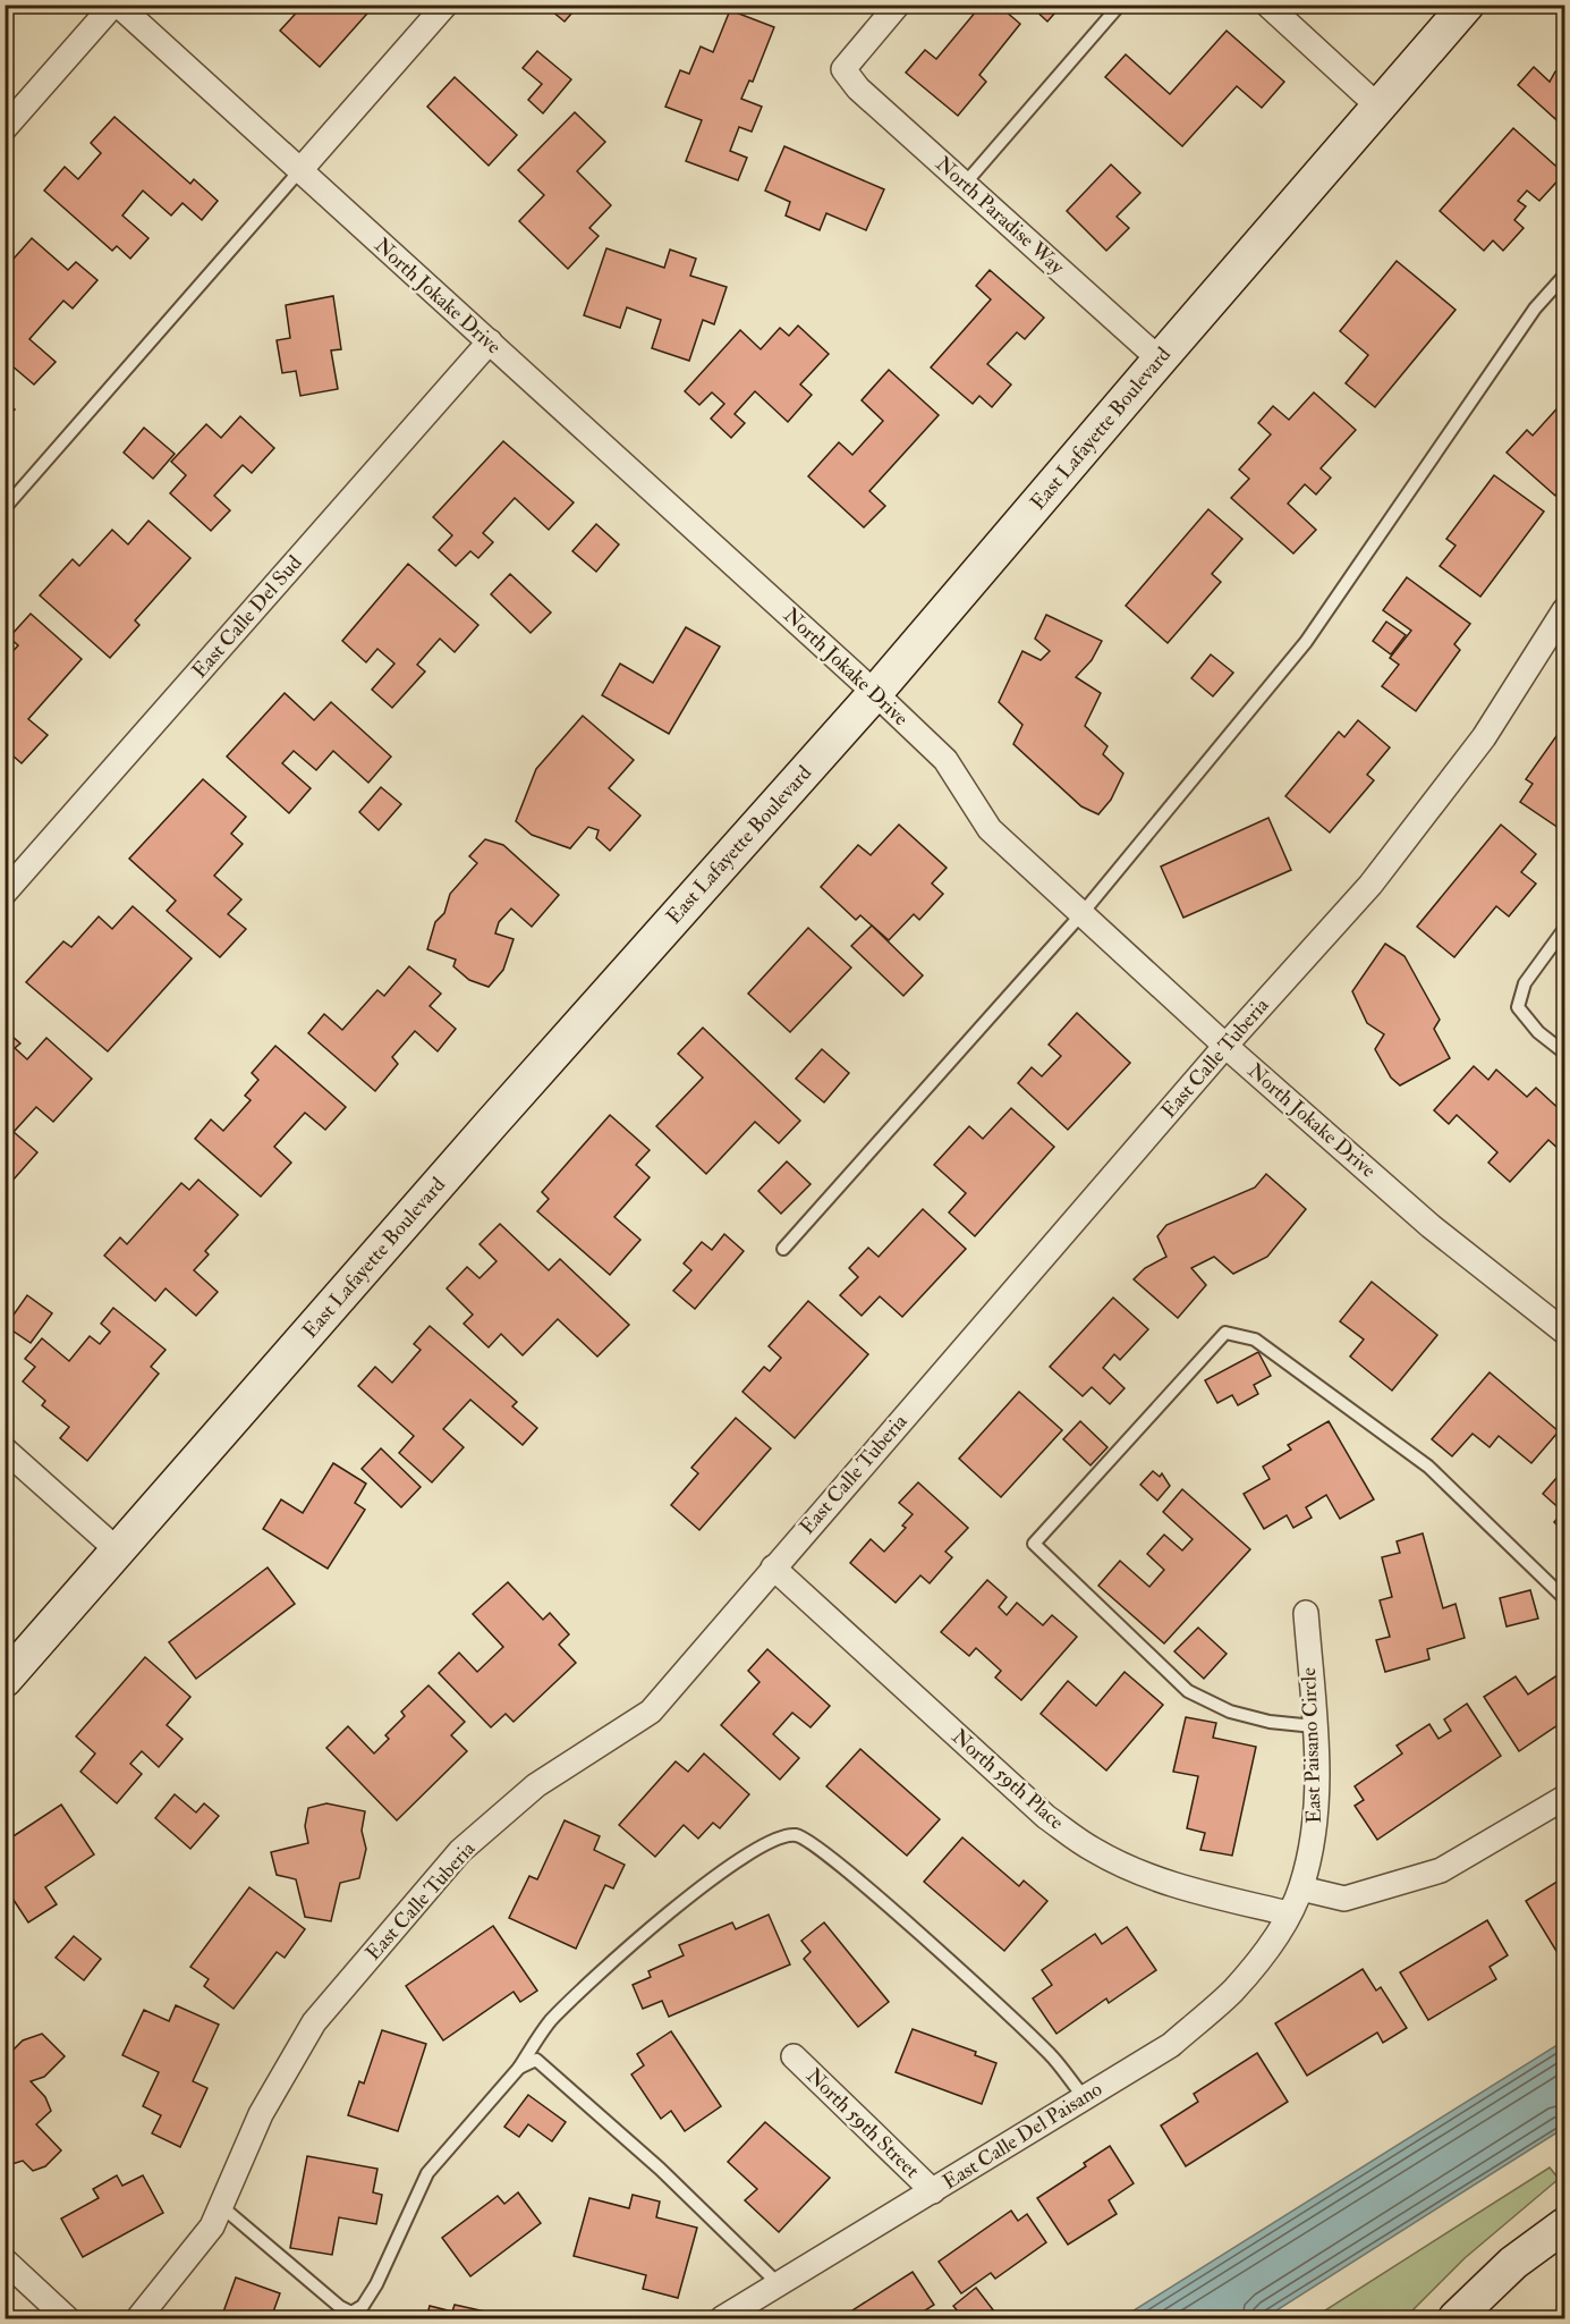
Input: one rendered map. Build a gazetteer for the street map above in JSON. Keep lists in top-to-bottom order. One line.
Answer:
{"streets":{"street":["North Paradise Way","North Jokake Drive","East Lafayette Boulevard","East Calle Del Sud","East Calle Tuberia","East Paisano Circle","North 59th Place","North 59th Street","East Calle Del Paisano"]},"crossings":[["North Paradise Way","East Lafayette Boulevard"],["North Jokake Drive","East Lafayette Boulevard"],["North Jokake Drive","East Calle Del Sud"],["North Jokake Drive","East Calle Tuberia"],["East Calle Tuberia","North 59th Place"],["East Paisano Circle","North 59th Place"],["East Paisano Circle","East Calle Del Paisano"],["North 59th Place","East Calle Del Paisano"],["North 59th Street","East Calle Del Paisano"]]}
